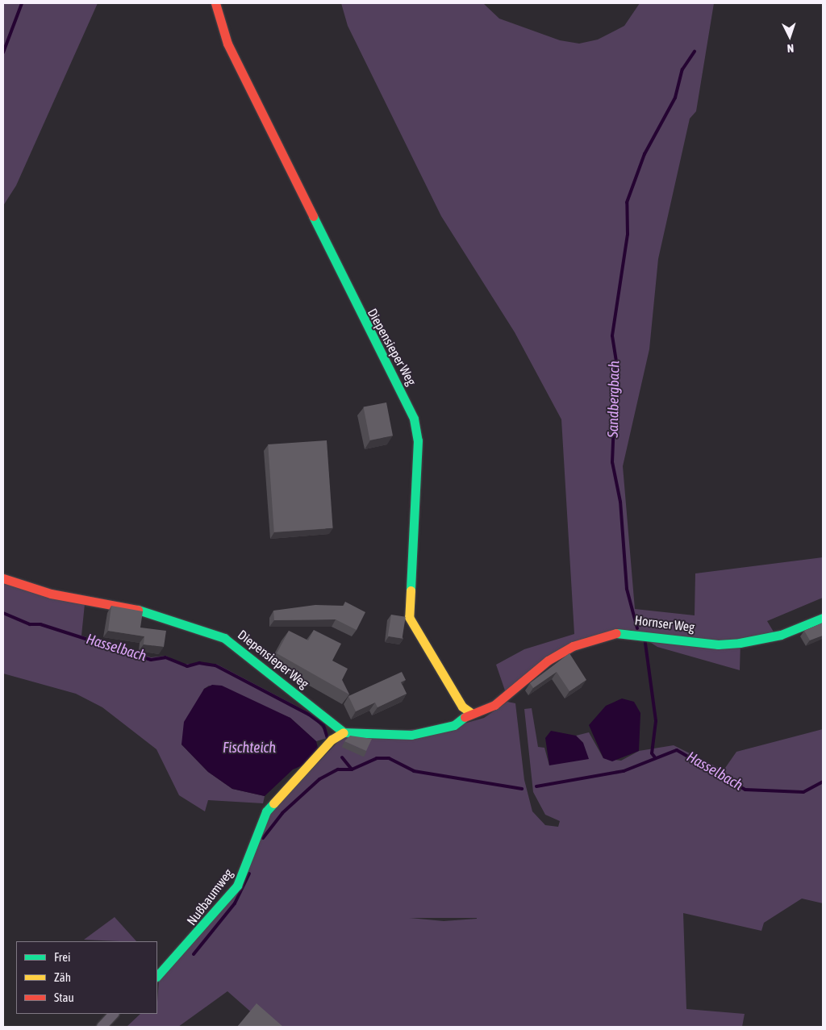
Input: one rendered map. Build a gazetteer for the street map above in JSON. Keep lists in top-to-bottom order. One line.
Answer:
{"streets":{"street":["Diepensieper Weg","Hornser Weg","Nußbaumweg"]},"crossings":[["Diepensieper Weg","Hornser Weg"],["Diepensieper Weg","Nußbaumweg"]],"water":["Sandbergbach","Hasselbach","Fischteich"],"legend":["Frei","Zäh","Stau"],"north":"bottom"}
